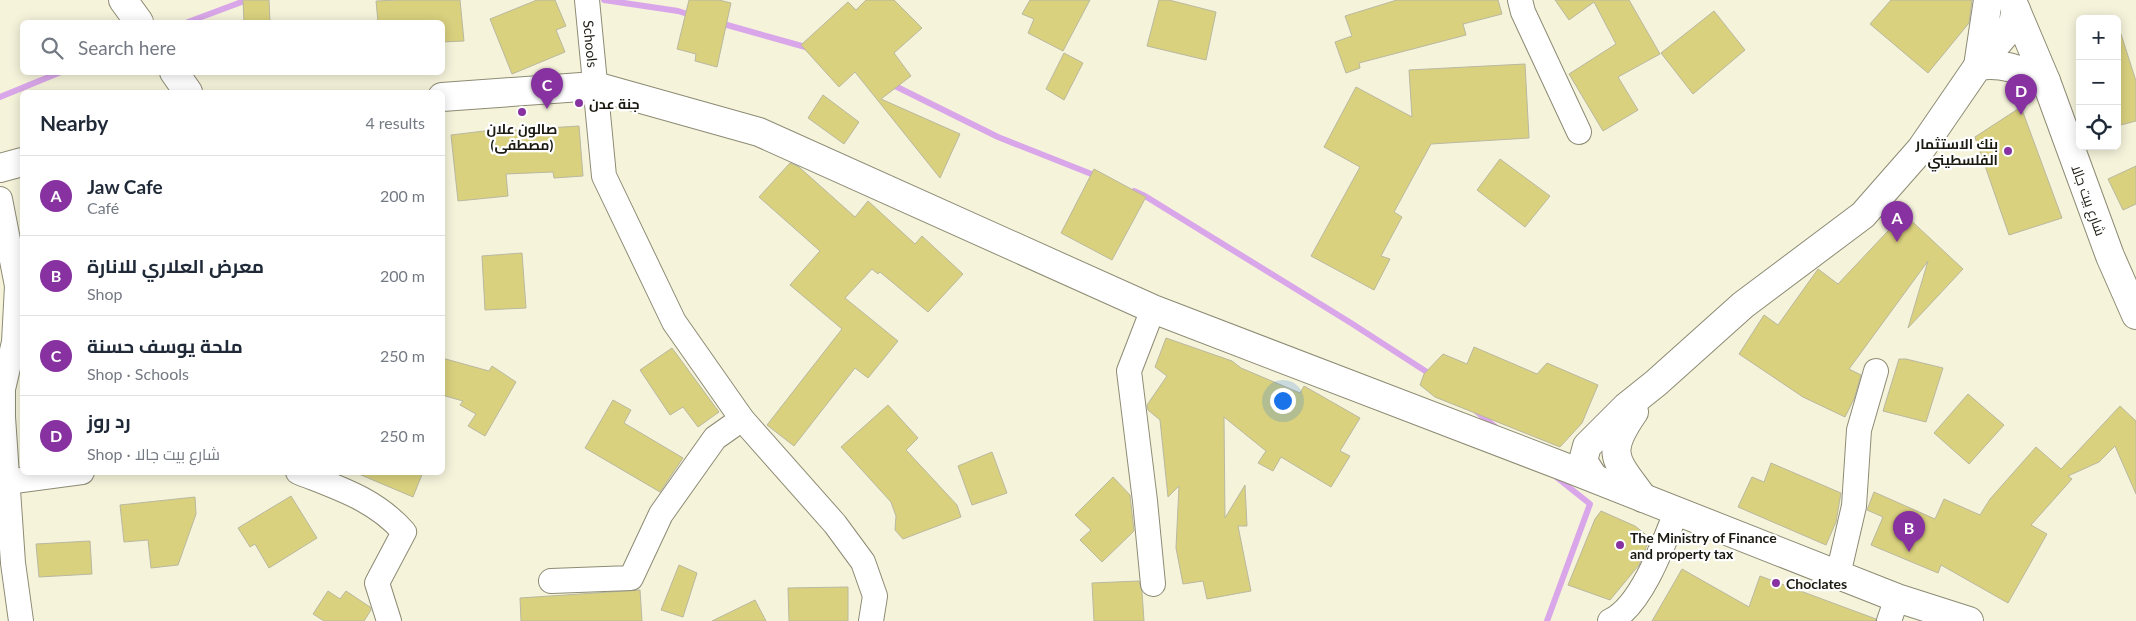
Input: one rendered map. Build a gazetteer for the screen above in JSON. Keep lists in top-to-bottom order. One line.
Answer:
{"streets":{"street":["Schools","شارع بيت جالا"]},"places":["جنة عدن","صالون علان (مصطفى)","بنك الاستثمار الفلسطيني","The Ministry of Finance and property tax","Choclates"],"page":{"map_buttons":["+","−"],"search":"Search here","pins":["C","D","A","B"],"heading":["Nearby","4 results"],"list":[{"mark":"A","name":"Jaw Cafe","note":"Café","value":"200 m"},{"mark":"B","name":"معرض العلاري للانارة","note":"Shop","value":"200 m"},{"mark":"C","name":"ملحة يوسف حسنة","note":"Shop · Schools","value":"250 m"},{"mark":"D","name":"رد روز","note":"Shop · شارع بيت جالا","value":"250 m"}]}}
